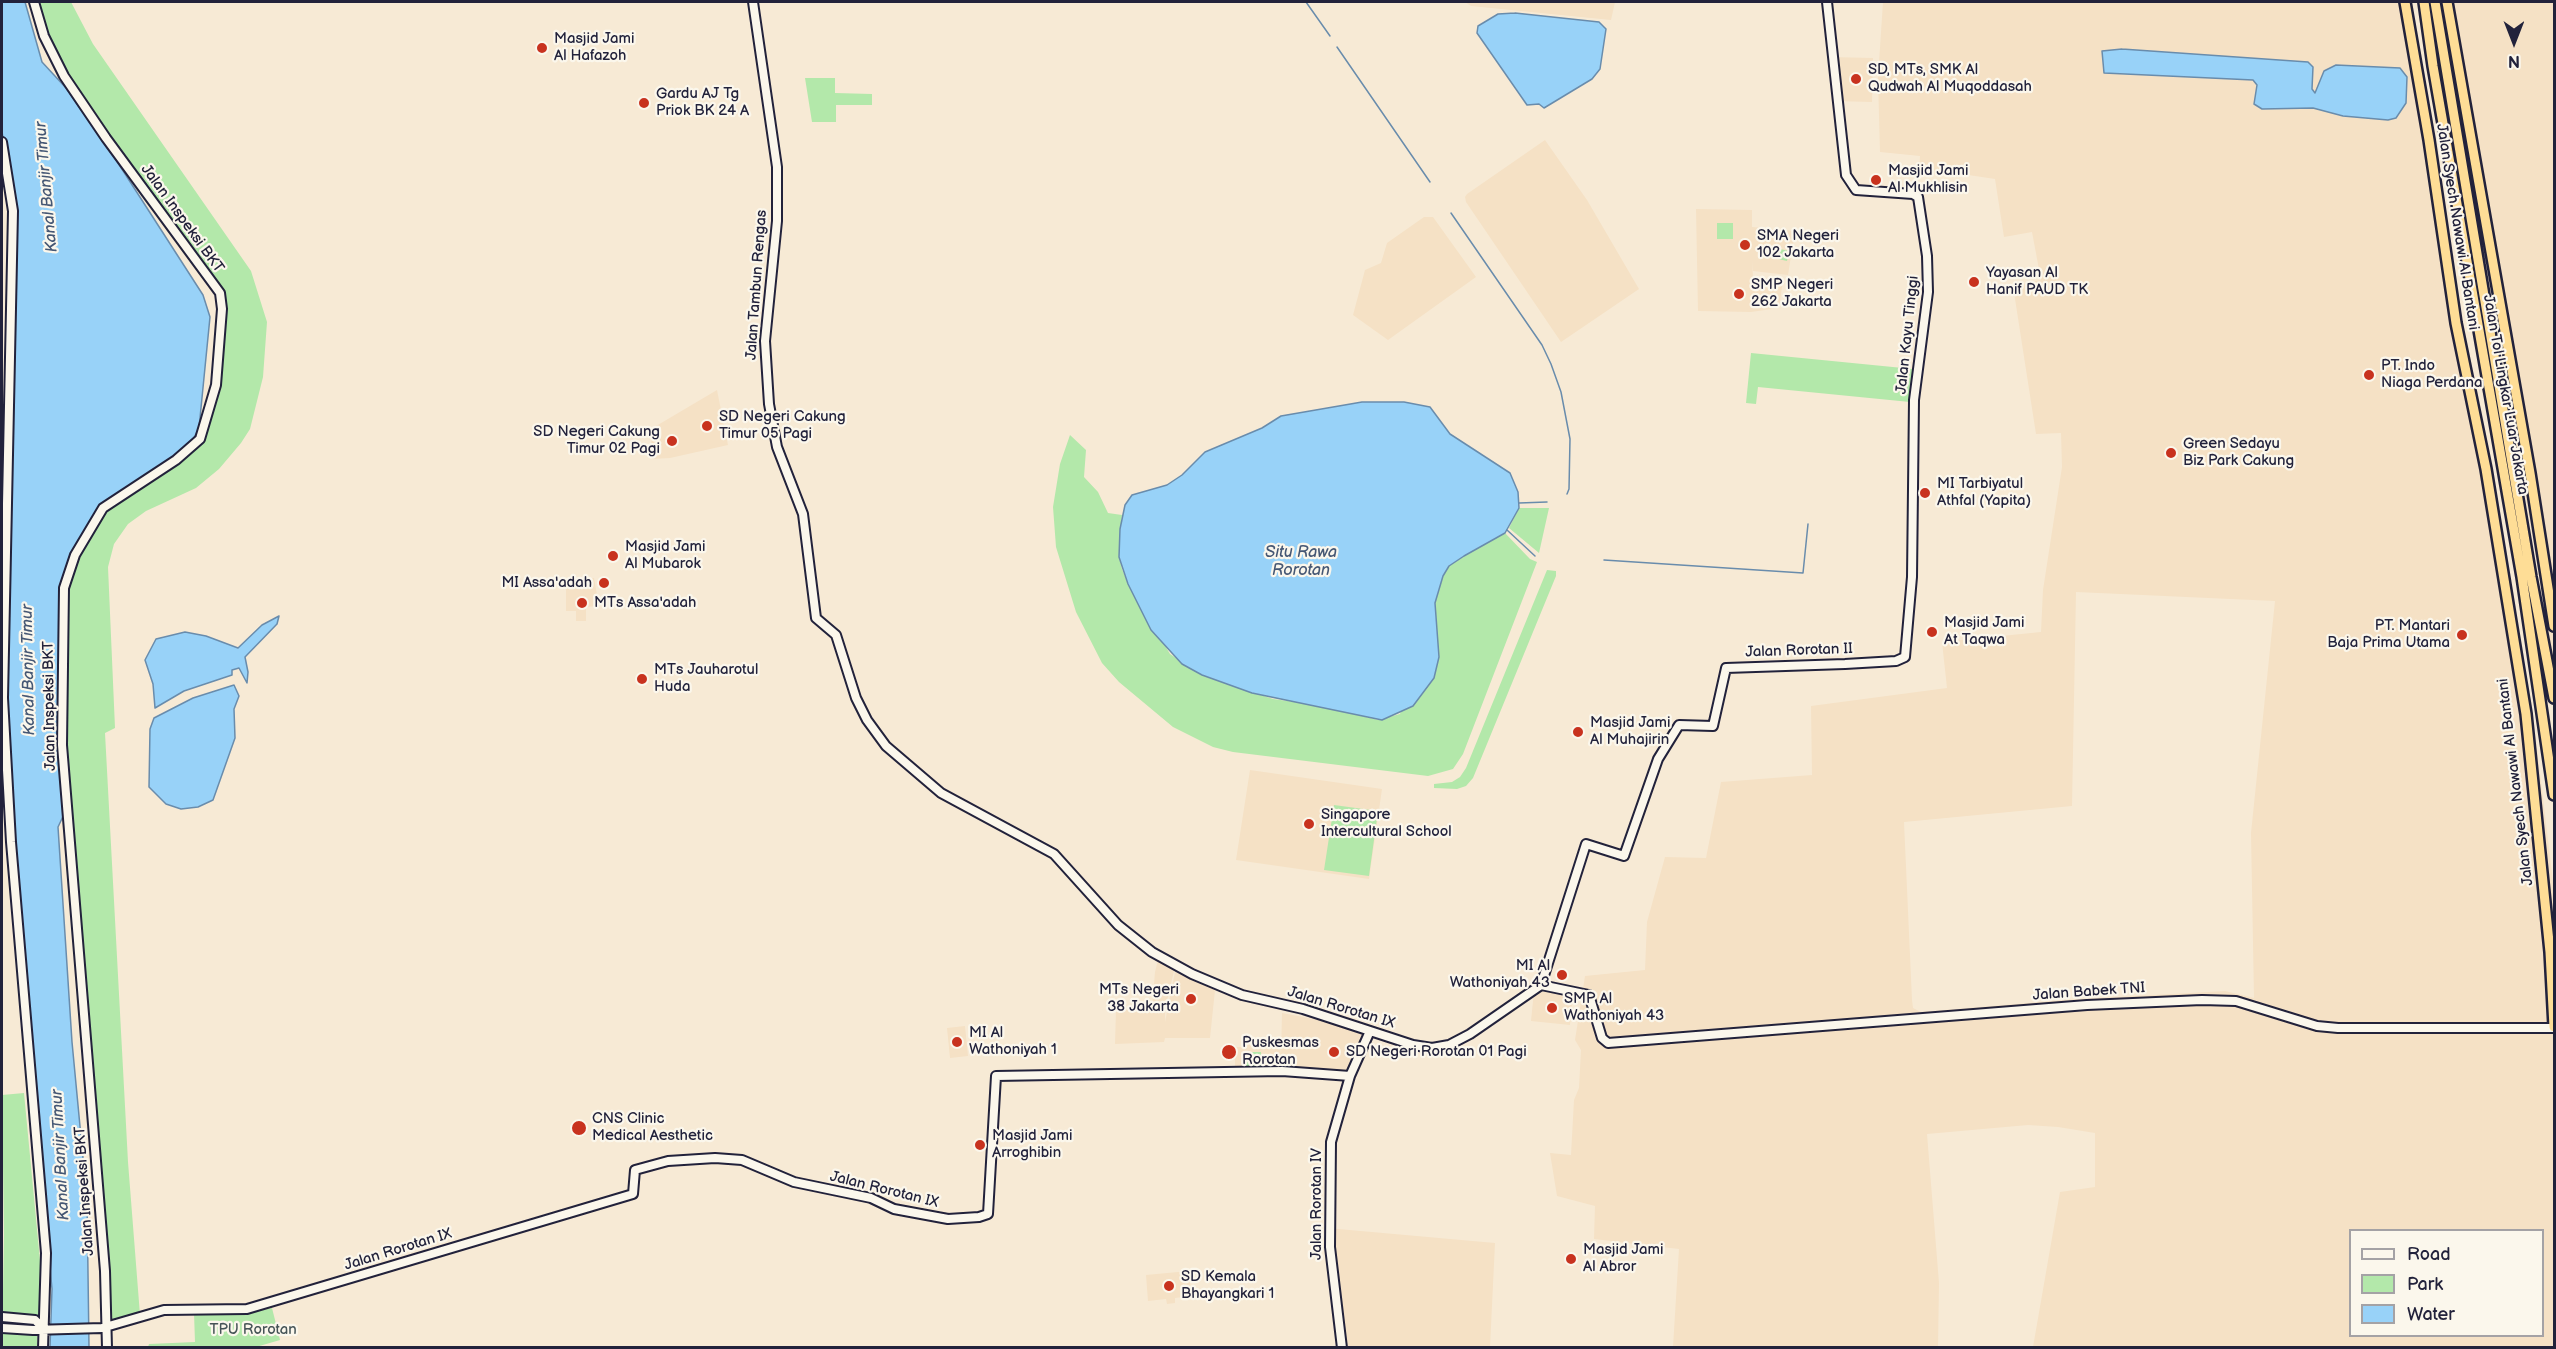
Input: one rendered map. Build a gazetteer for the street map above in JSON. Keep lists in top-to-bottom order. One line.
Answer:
{"streets":{"highway":["Jalan Syech Nawawi Al Bantani","Jalan Tol Lingkar Luar Jakarta"],"street":["Jalan Inspeksi BKT","Jalan Tambun Rengas","Jalan Kayu Tinggi","Jalan Rorotan II","Jalan Babek TNI","Jalan Rorotan IX","Jalan Rorotan IV"]},"crossings":[["Jalan Inspeksi BKT","Jalan Rorotan IX"],["Jalan Syech Nawawi Al Bantani","Jalan Babek TNI"],["Jalan Tambun Rengas","Jalan Rorotan IX"],["Jalan Kayu Tinggi","Jalan Rorotan II"],["Jalan Rorotan II","Jalan Babek TNI"],["Jalan Rorotan II","Jalan Rorotan IX"],["Jalan Babek TNI","Jalan Rorotan IX"],["Jalan Rorotan IX","Jalan Rorotan IV"]],"water":["Kanal Banjir Timur","Situ Rawa Rorotan"],"parks":["TPU Rorotan"],"places":["Masjid Jami Al Hafazoh","SD, MTs, SMK Al Qudwah Al Muqoddasah","Gardu AJ Tg Priok BK 24 A","Masjid Jami Al Mukhlisin","SMA Negeri 102 Jakarta","Yayasan Al Hanif PAUD TK","SMP Negeri 262 Jakarta","PT. Indo Niaga Perdana","SD Negeri Cakung Timur 05 Pagi","SD Negeri Cakung Timur 02 Pagi","Green Sedayu Biz Park Cakung","MI Tarbiyatul Athfal (Yapita)","Masjid Jami Al Mubarok","MI Assa'adah","MTs Assa'adah","Masjid Jami At Taqwa","PT. Mantari Baja Prima Utama","MTs Jauharotul Huda","Masjid Jami Al Muhajirin","Singapore Intercultural School","MI Al Wathoniyah 43","MTs Negeri 38 Jakarta","SMP Al Wathoniyah 43","MI Al Wathoniyah 1","Puskesmas Rorotan","SD Negeri Rorotan 01 Pagi","CNS Clinic Medical Aesthetic","Masjid Jami Arroghibin","Masjid Jami Al Abror","SD Kemala Bhayangkari 1"],"legend":["Road","Park","Water"],"north":"bottom"}
